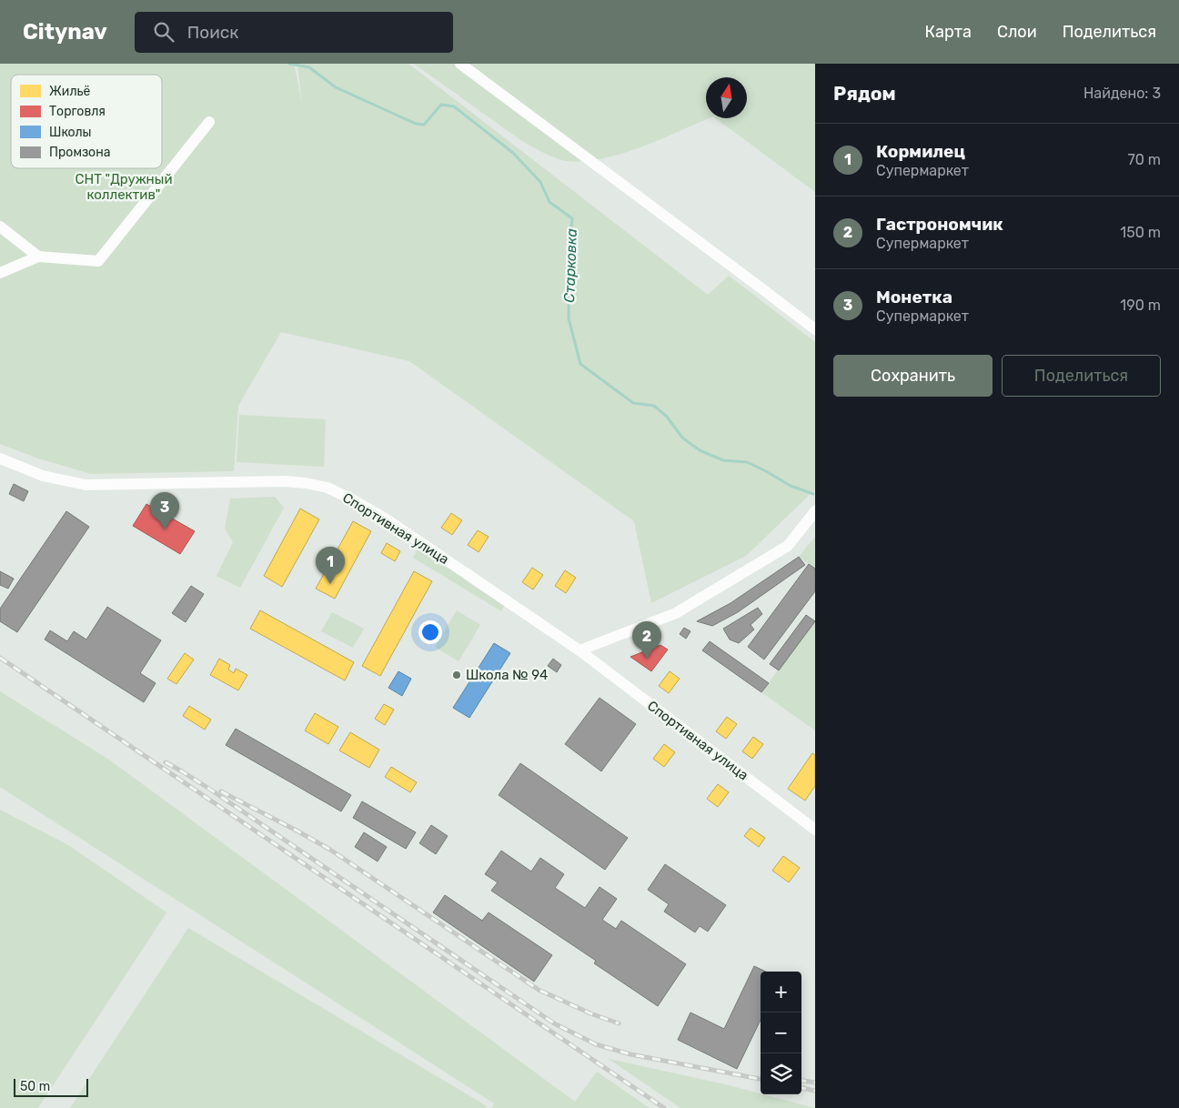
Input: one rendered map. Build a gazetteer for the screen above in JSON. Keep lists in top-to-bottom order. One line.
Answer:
{"streets":{"street":["Спортивная улица"]},"water":["Старковка"],"parks":["СНТ \"Дружный коллектив\""],"places":["Школа № 94"],"legend":["Жильё","Торговля","Школы","Промзона"],"scale_bar":"50 m","north":"top","page":{"header":"Citynav","search":"Поиск","nav":["Карта","Слои","Поделиться"],"heading":["Рядом","Найдено: 3"],"list":[{"mark":"1","name":"Кормилец","note":"Супермаркет","value":"70 m"},{"mark":"2","name":"Гастрономчик","note":"Супермаркет","value":"150 m"},{"mark":"3","name":"Монетка","note":"Супермаркет","value":"190 m"}],"buttons":["Сохранить","Поделиться"],"pins":["3","1","2"],"map_buttons":["+","−"],"scale":"50 m"}}
